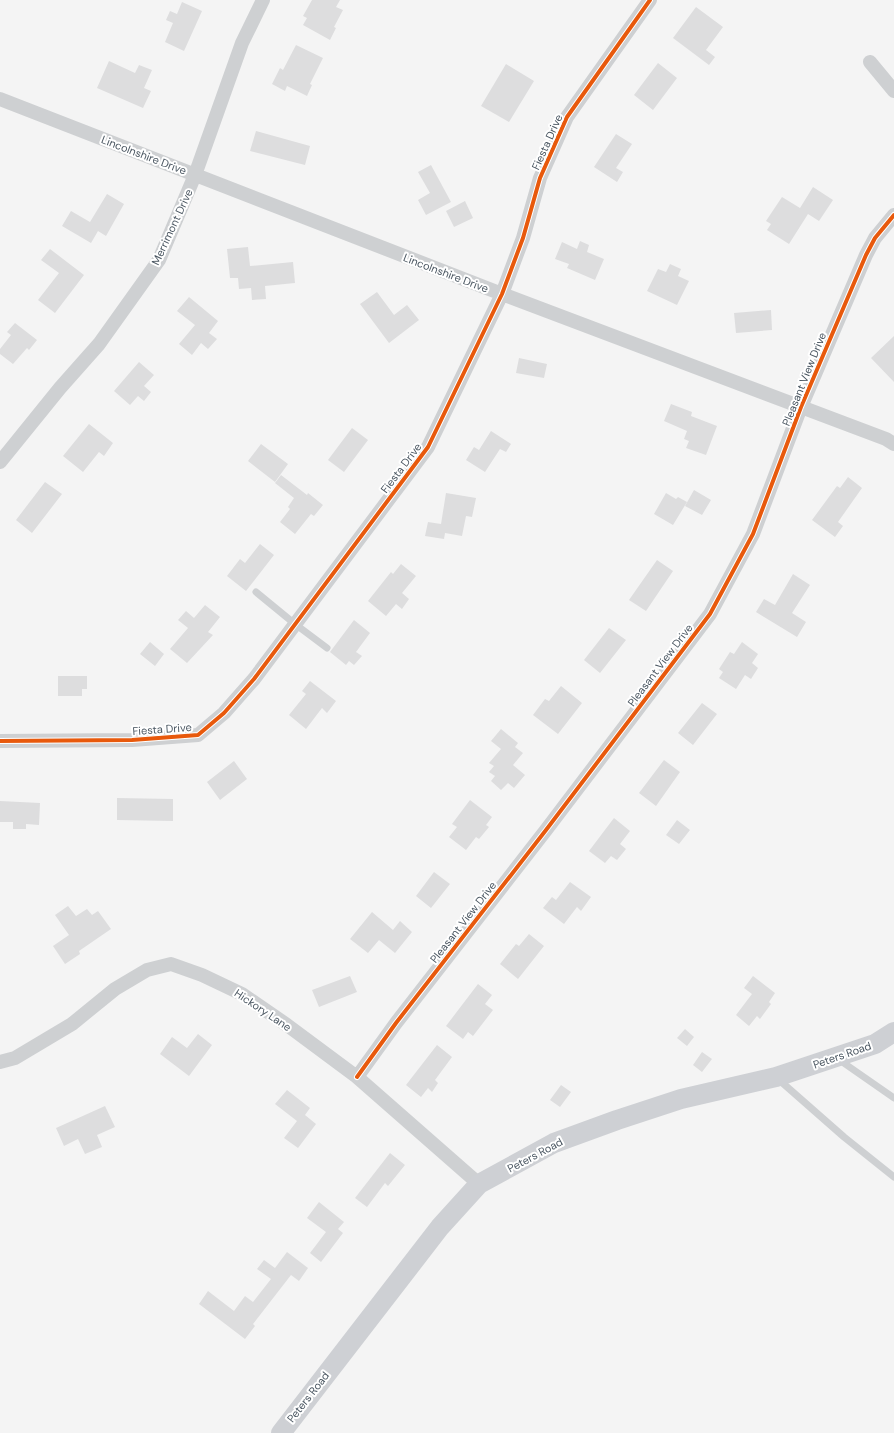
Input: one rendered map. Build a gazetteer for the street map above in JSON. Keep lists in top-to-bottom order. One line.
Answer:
{"streets":{"street":["Fiesta Drive","Lincolnshire Drive","Merrimont Drive","Pleasant View Drive","Hickory Lane","Peters Road"]},"crossings":[["Fiesta Drive","Lincolnshire Drive"],["Lincolnshire Drive","Merrimont Drive"],["Lincolnshire Drive","Pleasant View Drive"],["Pleasant View Drive","Hickory Lane"],["Hickory Lane","Peters Road"]]}
